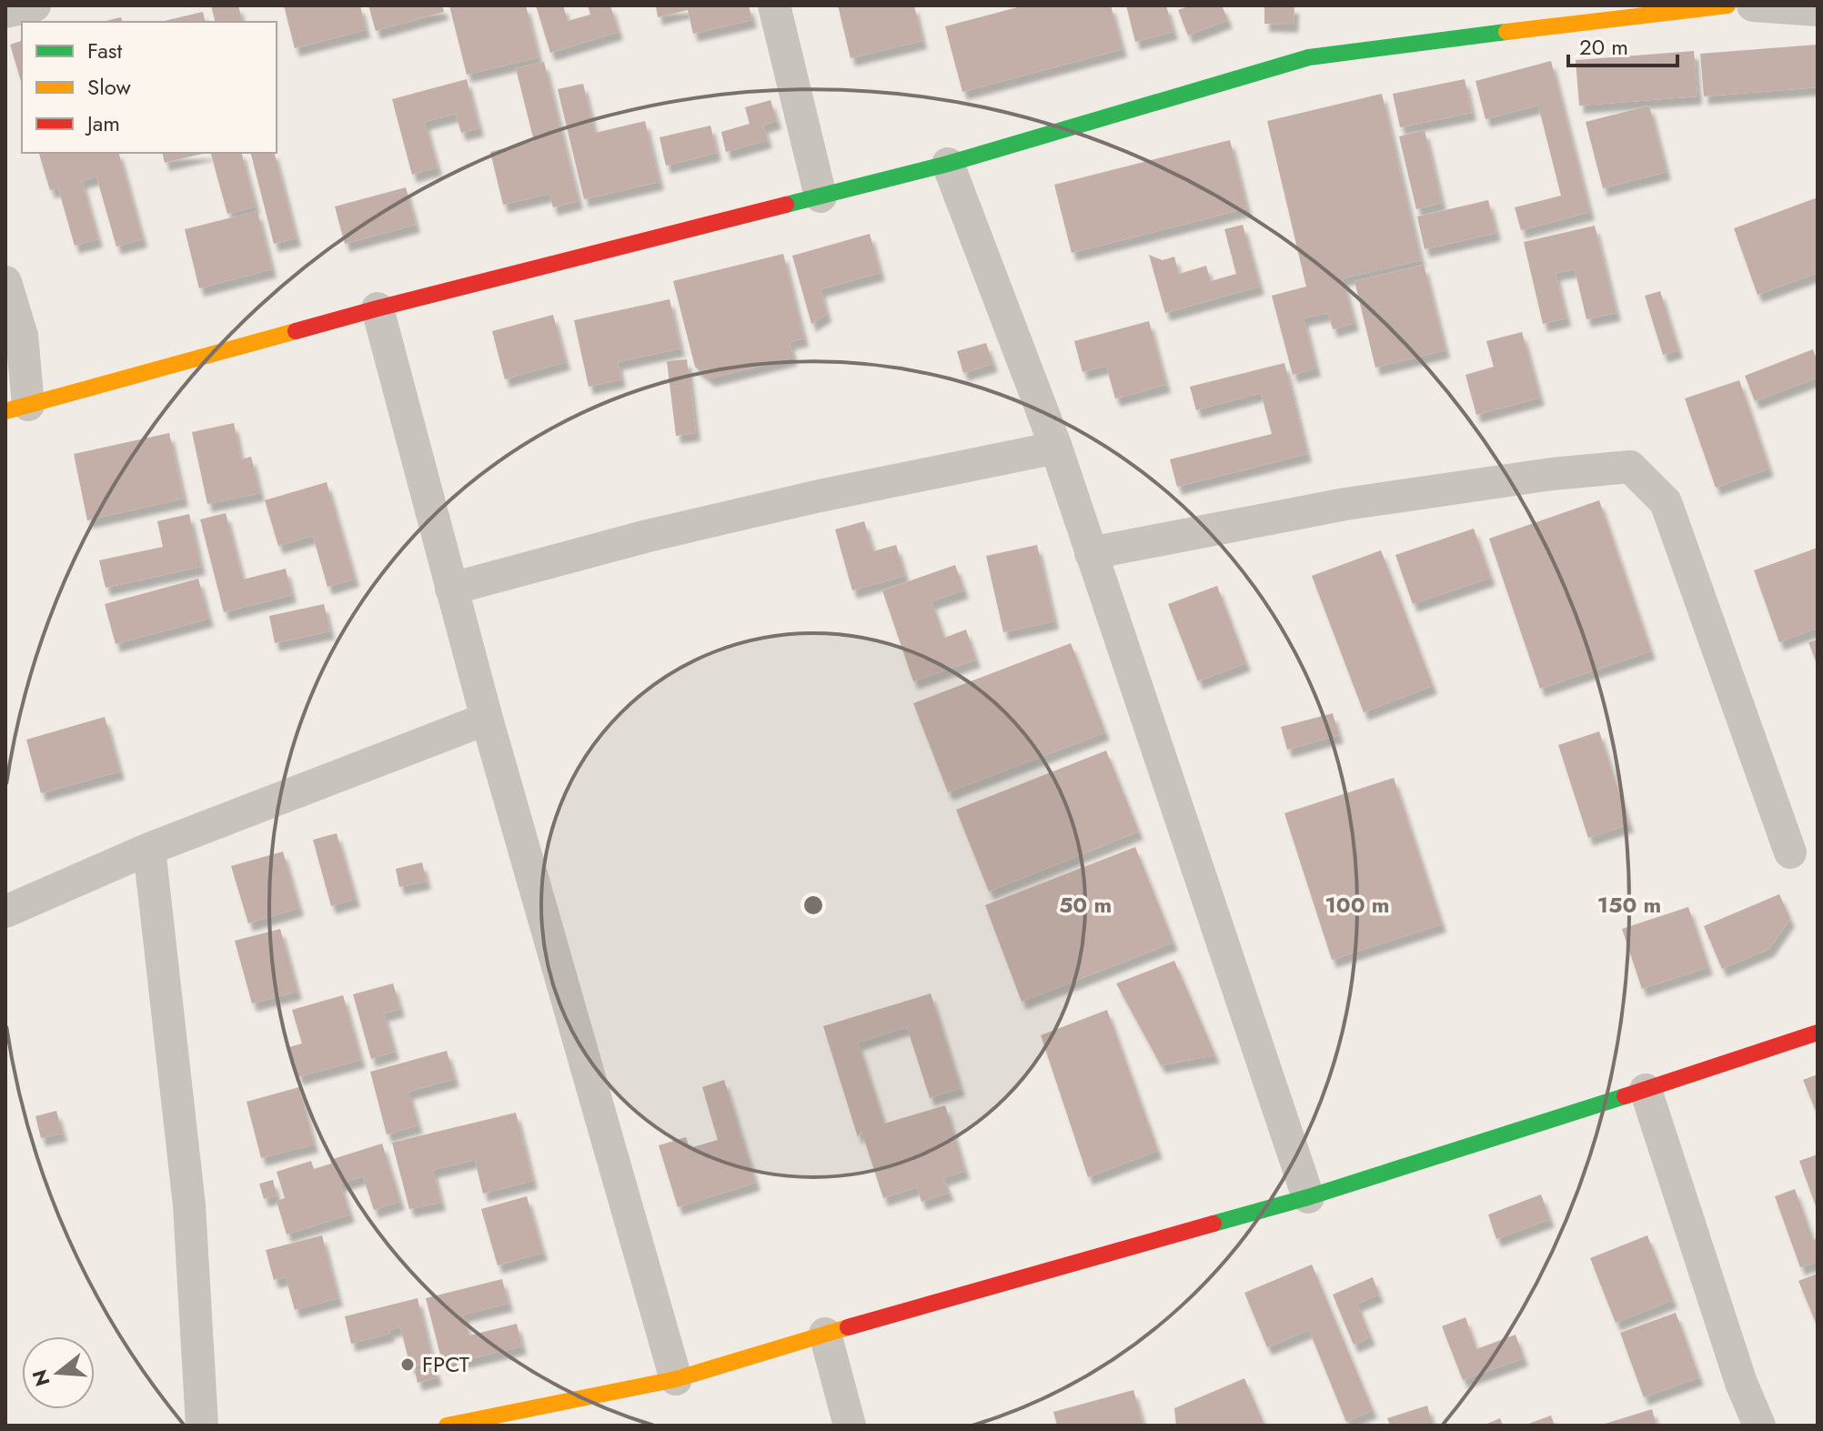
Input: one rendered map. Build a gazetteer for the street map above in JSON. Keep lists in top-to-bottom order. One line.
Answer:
{"places":["FPCT"],"legend":["Fast","Slow","Jam"],"scale_bar":"20 m","north":"left","rings":["50 m","100 m","150 m"]}
